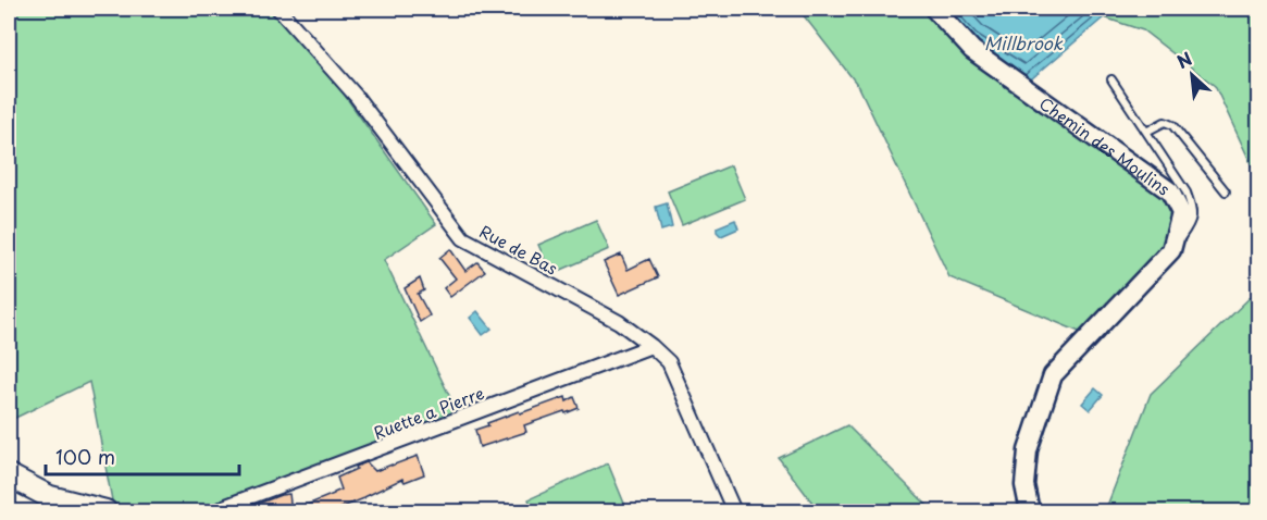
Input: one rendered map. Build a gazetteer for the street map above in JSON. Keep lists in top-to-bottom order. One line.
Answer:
{"streets":{"street":["Chemin des Moulins","Rue de Bas","Ruette a Pierre"]},"crossings":[["Rue de Bas","Ruette a Pierre"]],"water":["Millbrook"],"scale_bar":"100 m","north":"top left"}
